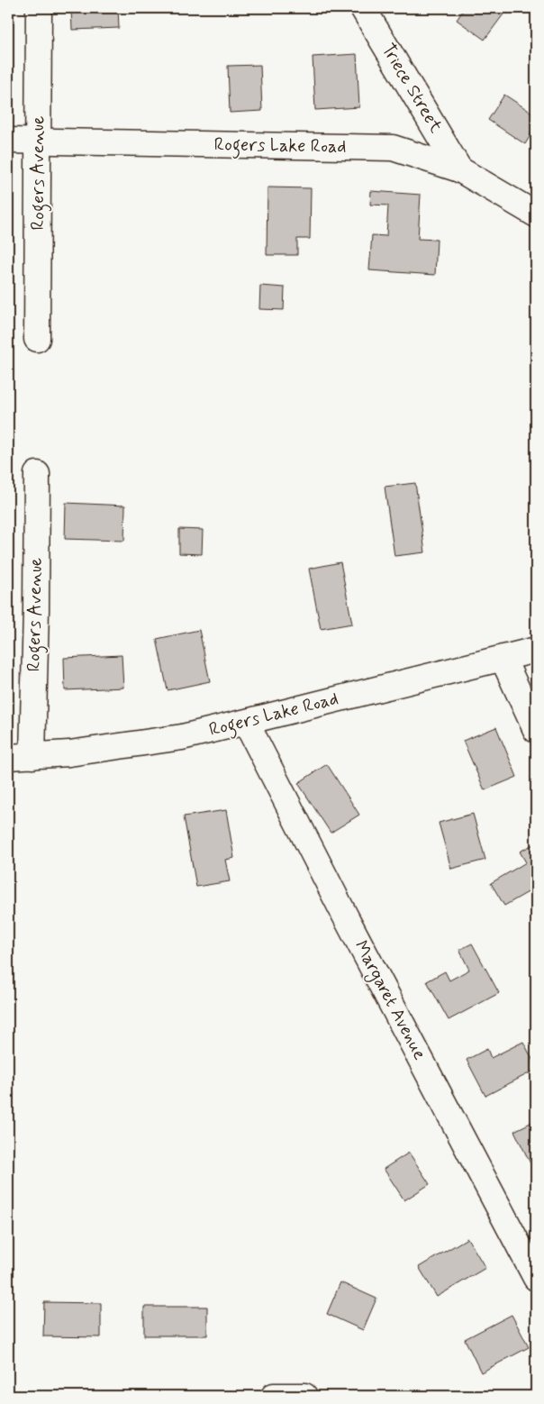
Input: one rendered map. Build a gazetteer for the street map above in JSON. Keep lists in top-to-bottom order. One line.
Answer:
{"streets":{"street":["Triece Street","Rogers Lake Road","Rogers Avenue","Margaret Avenue"]},"crossings":[["Triece Street","Rogers Lake Road"],["Rogers Lake Road","Rogers Avenue"],["Rogers Lake Road","Margaret Avenue"]]}
